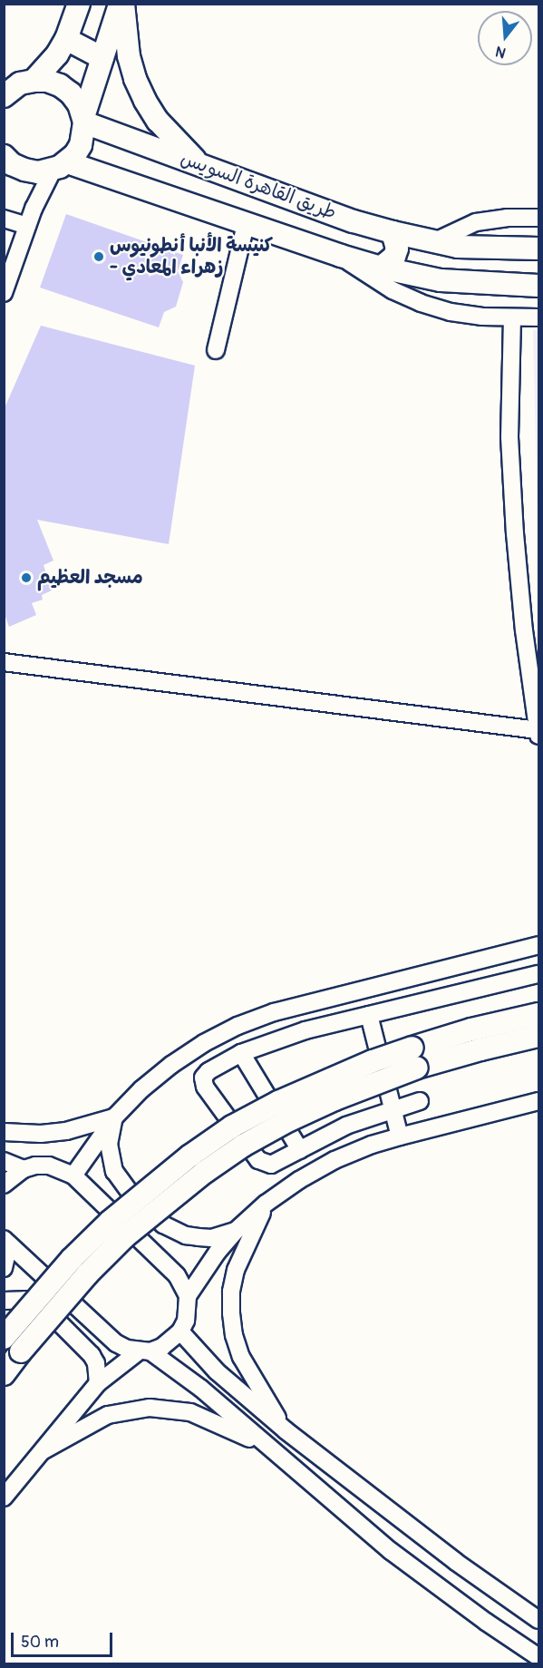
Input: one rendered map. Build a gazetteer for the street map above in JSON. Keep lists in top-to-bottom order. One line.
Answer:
{"streets":{"main road":["طريق القاهرة السويس"]},"places":["كنيسة الأنبا أنطونيوس - زهراء المعادي","مسجد العظيم"],"scale_bar":"50 m","north":"bottom"}
